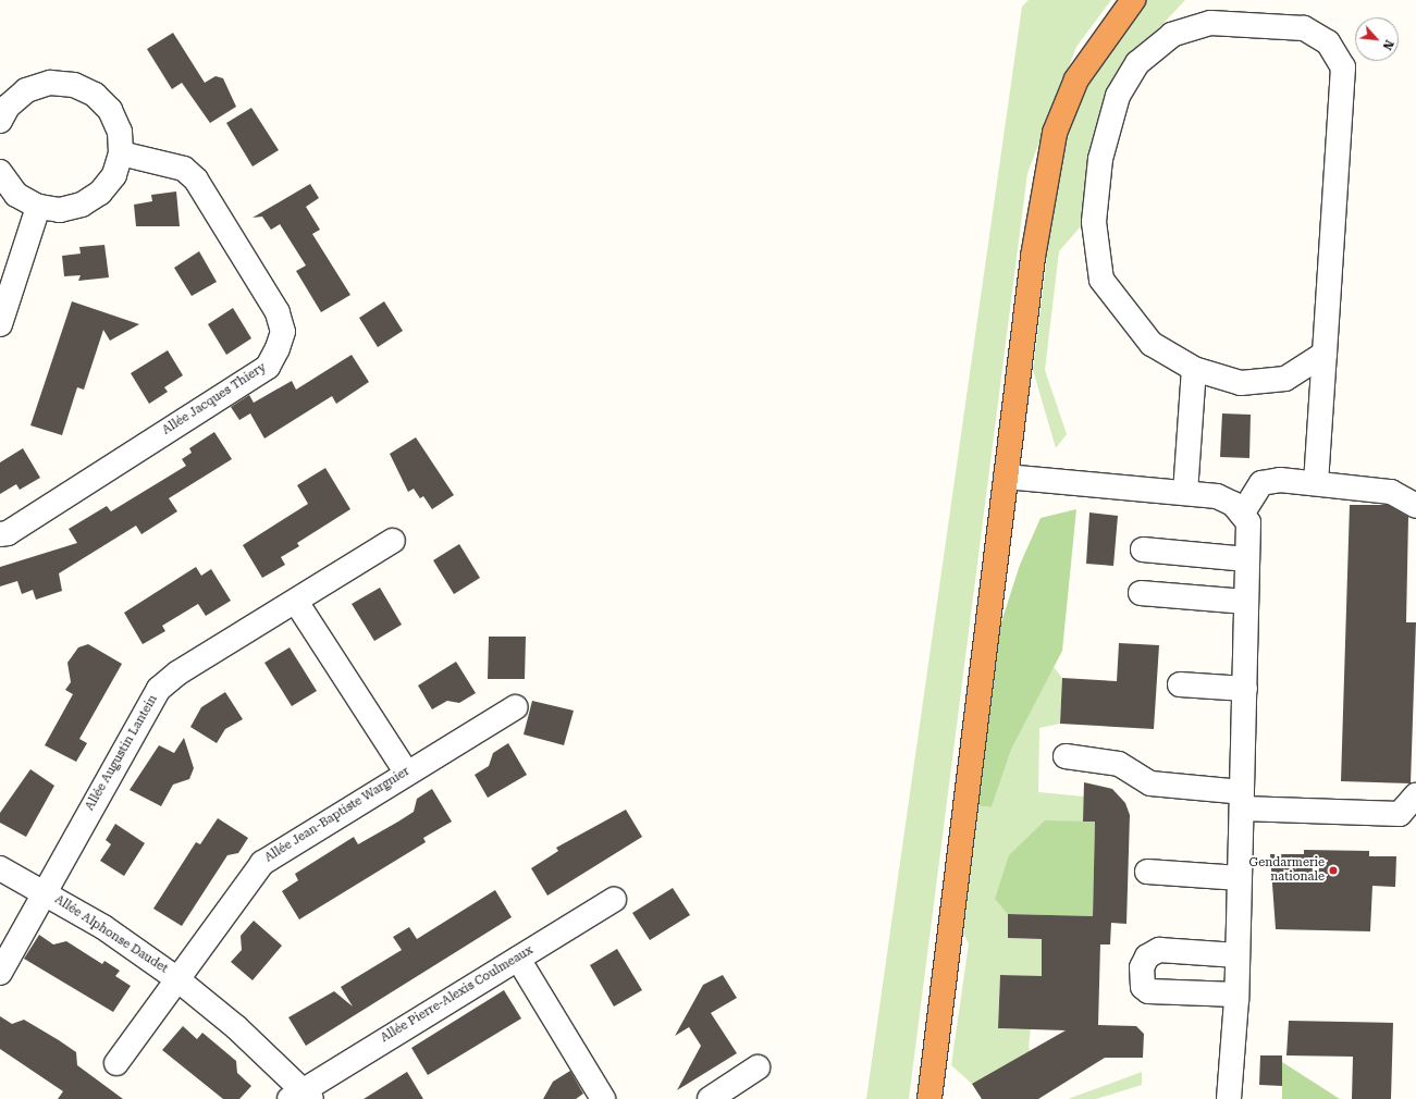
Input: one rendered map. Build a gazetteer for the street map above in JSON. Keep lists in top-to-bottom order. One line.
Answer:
{"streets":{"street":["Allée Jacques Thiery","Allée Augustin Lantein","Allée Jean-Baptiste Wargnier","Allée Alphonse Daudet","Allée Pierre-Alexis Coulmeaux"]},"crossings":[["Allée Augustin Lantein","Allée Alphonse Daudet"],["Allée Jean-Baptiste Wargnier","Allée Alphonse Daudet"],["Allée Alphonse Daudet","Allée Pierre-Alexis Coulmeaux"]],"places":["Gendarmerie nationale"],"north":"bottom right"}
